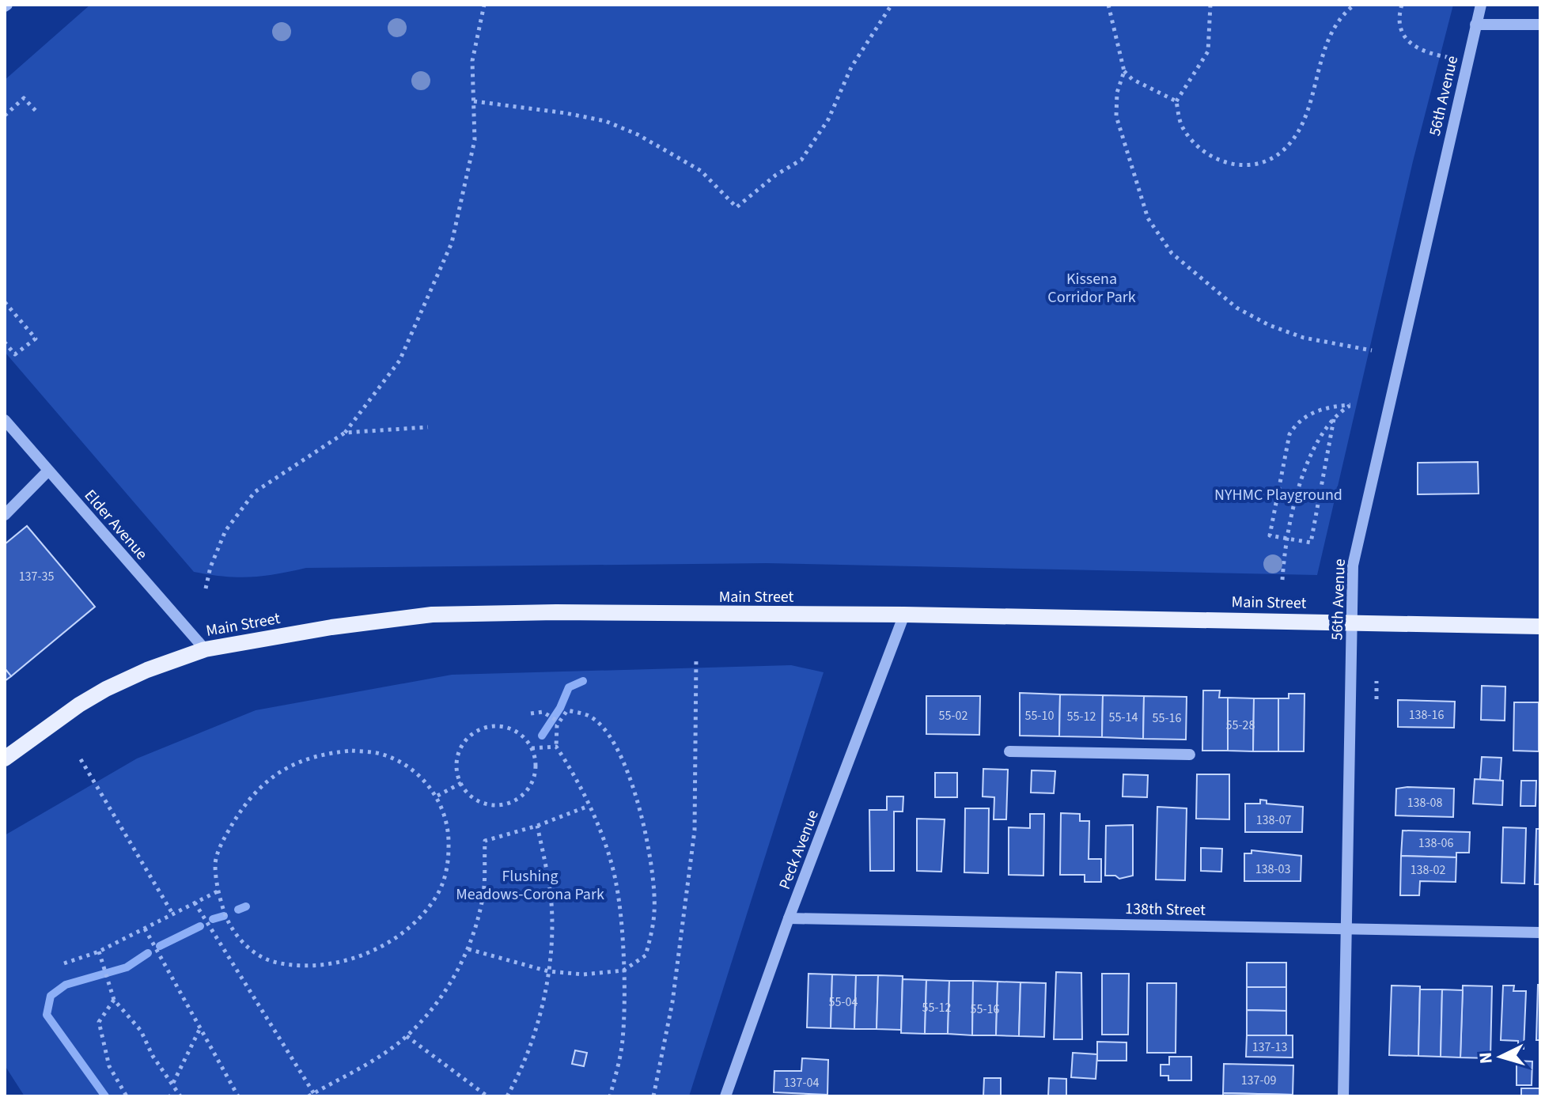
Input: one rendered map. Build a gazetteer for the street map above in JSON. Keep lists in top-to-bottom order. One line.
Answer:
{"streets":{"main road":["Main Street"],"street":["56th Avenue","Elder Avenue","Peck Avenue","138th Street"]},"crossings":[["56th Avenue","Main Street"],["56th Avenue","138th Street"],["Elder Avenue","Main Street"],["Main Street","Peck Avenue"],["Peck Avenue","138th Street"]],"parks":["Kissena Corridor Park","NYHMC Playground","Flushing Meadows-Corona Park"],"house_numbers":["137-35","138-16","55-02","55-10","55-12","55-14","55-16","55-28","138-08","138-07","138-06","138-03","138-02","55-04","55-12","55-16","137-13","137-09","137-04"],"north":"left"}
